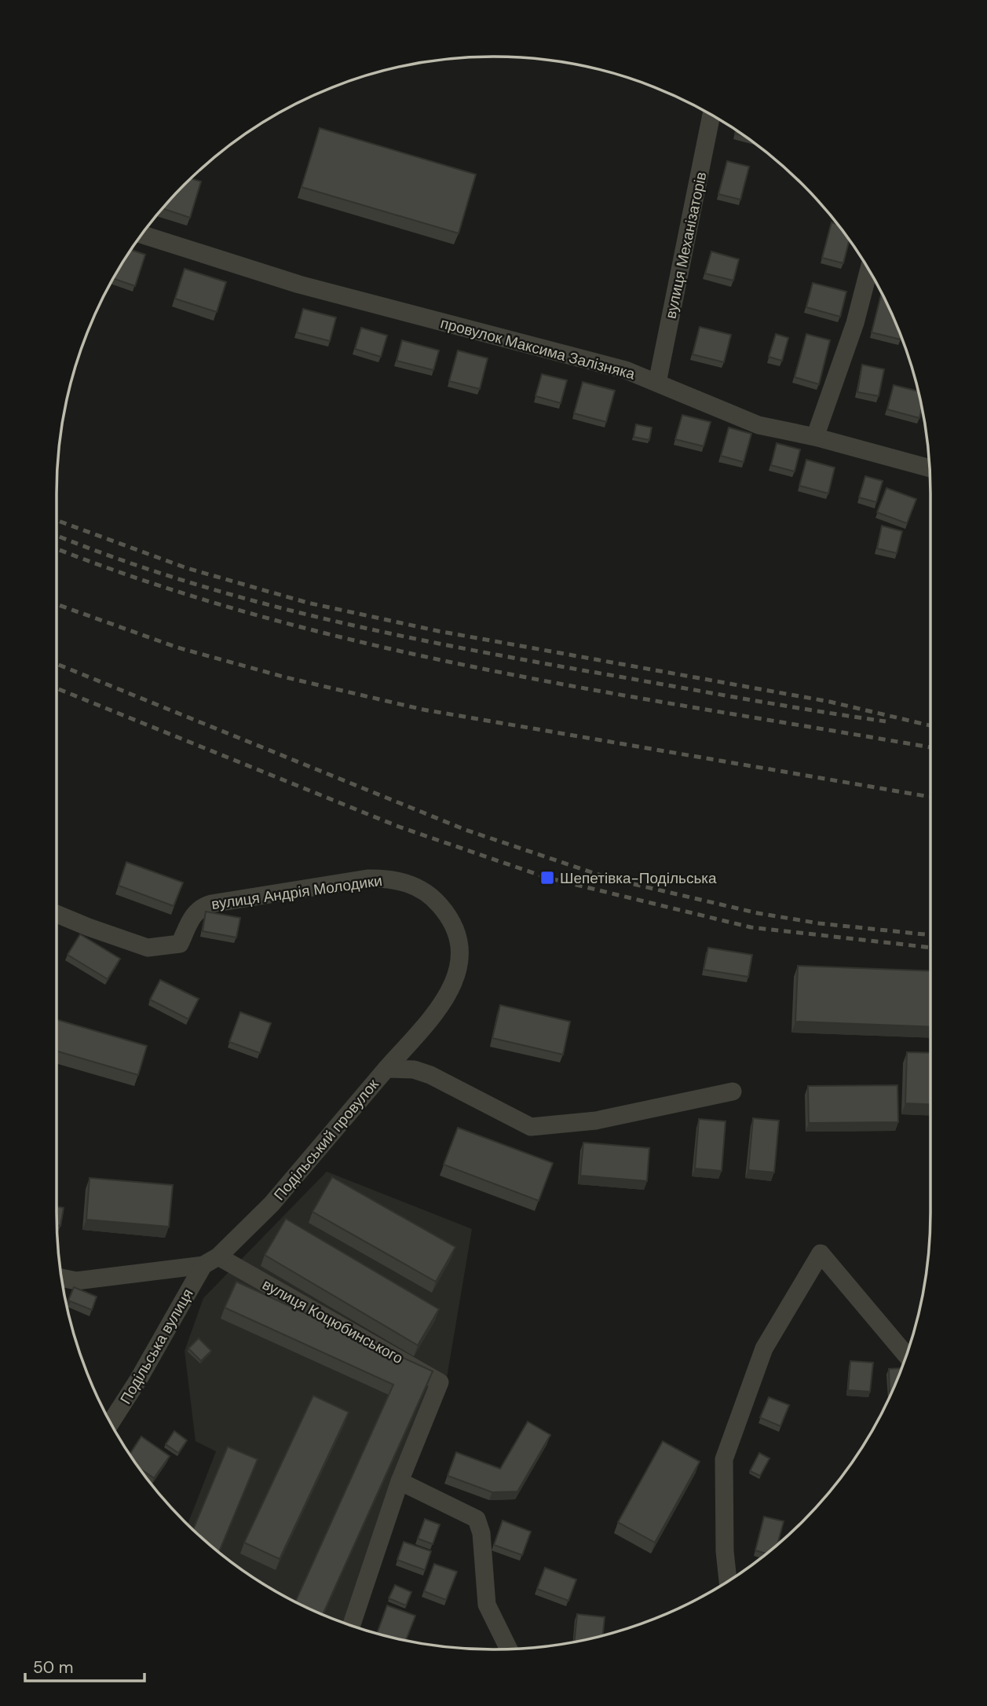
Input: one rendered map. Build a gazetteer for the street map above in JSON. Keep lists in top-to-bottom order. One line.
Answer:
{"streets":{"street":["вулиця Механізаторів","провулок Максима Залізняка","вулиця Андрія Молодики","Подільський провулок","вулиця Коцюбинського","Подільська вулиця"]},"crossings":[["вулиця Механізаторів","провулок Максима Залізняка"],["вулиця Андрія Молодики","Подільський провулок"],["Подільський провулок","вулиця Коцюбинського"],["Подільський провулок","Подільська вулиця"],["вулиця Коцюбинського","Подільська вулиця"]],"places":{"transit":["Шепетівка-Подільська"]},"scale_bar":"50 m"}
